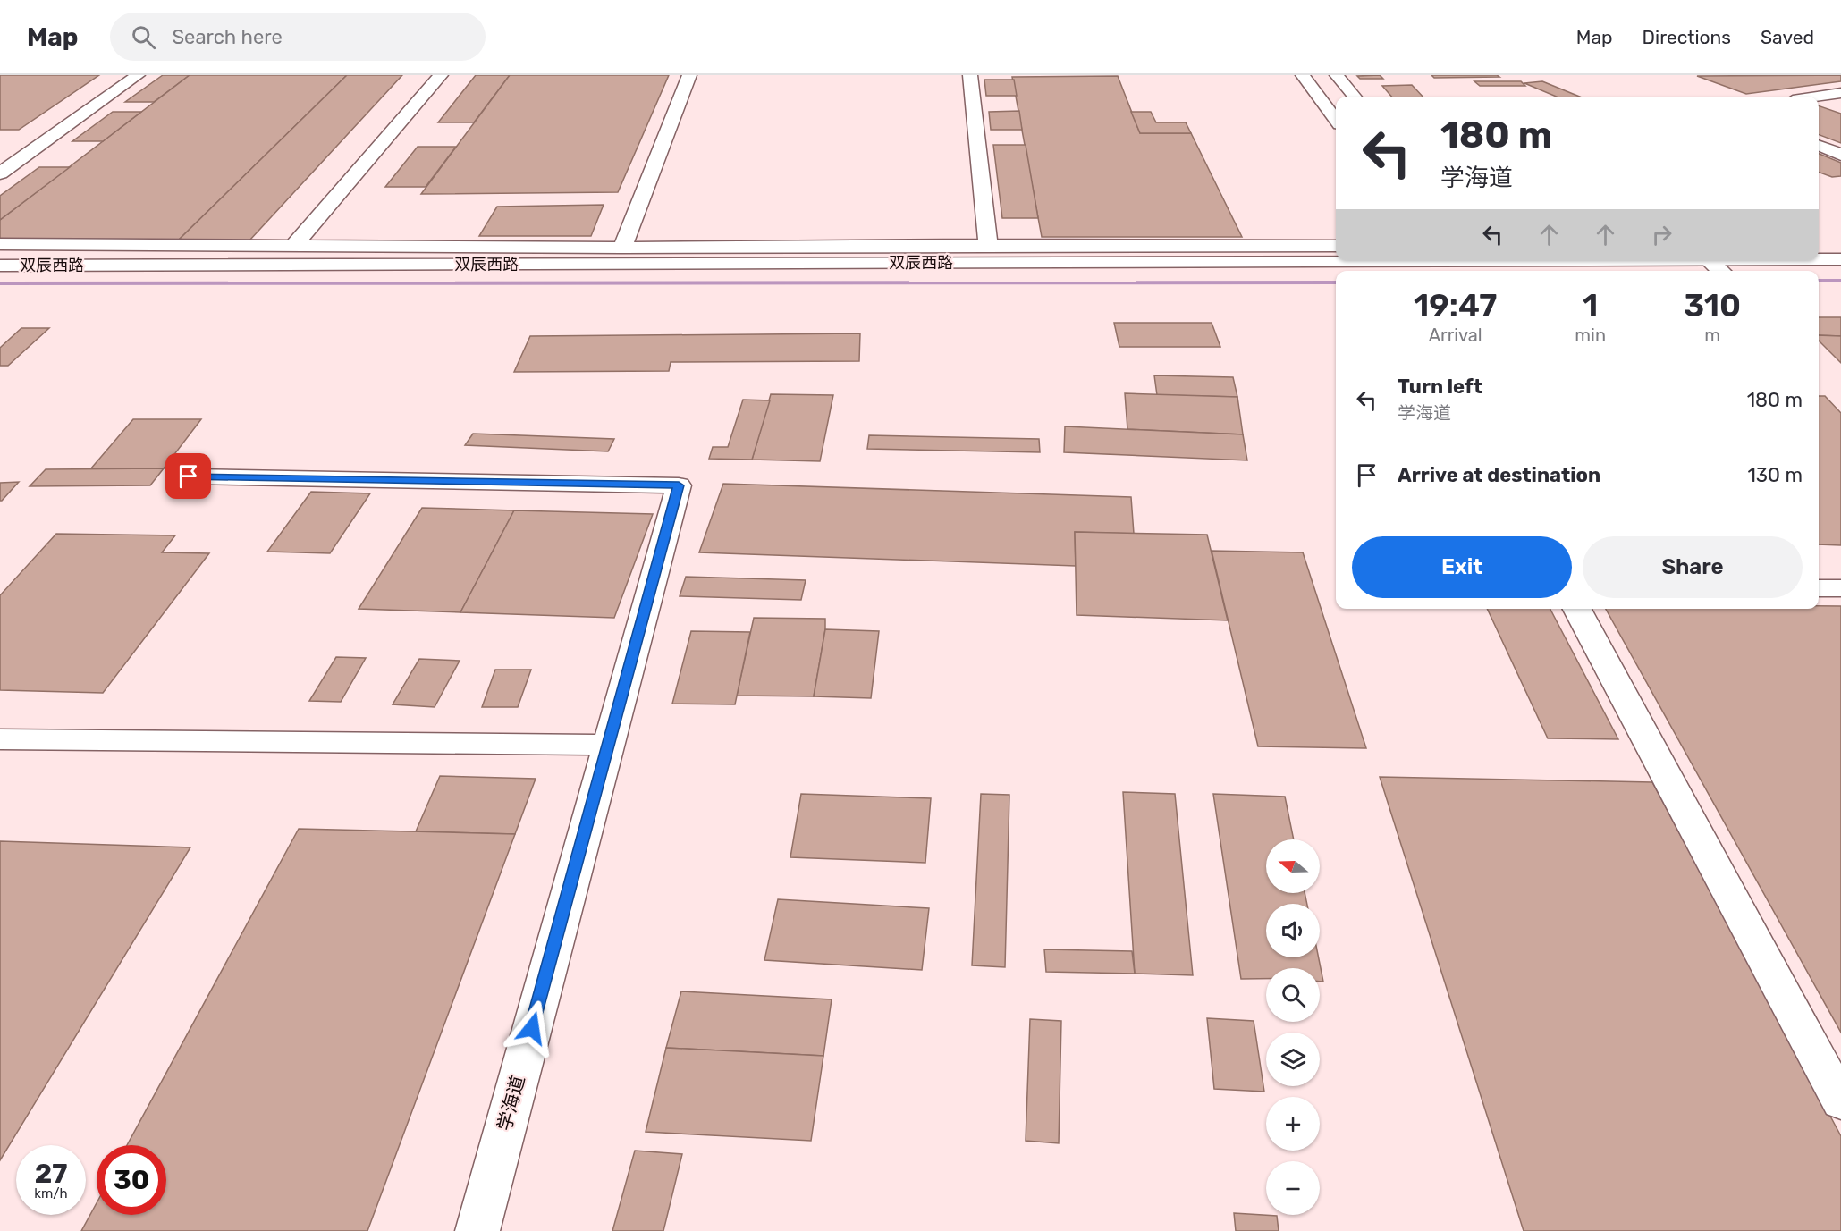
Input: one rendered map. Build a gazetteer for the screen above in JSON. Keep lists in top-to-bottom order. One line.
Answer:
{"streets":{"main road":["双辰西路","学海道"]},"north":"left","page":{"header":"Map","search":"Search here","nav":["Map","Directions","Saved"],"turn":["180 m","学海道"],"eta":["19:47","Arrival","1","min","310","m"],"list":[{"name":"Turn left","note":"学海道","value":"180 m"},{"name":"Arrive at destination","value":"130 m"}],"buttons":["Exit","Share"],"map_buttons":["+","−"],"speed":"27 km/h","limit":"30"}}
